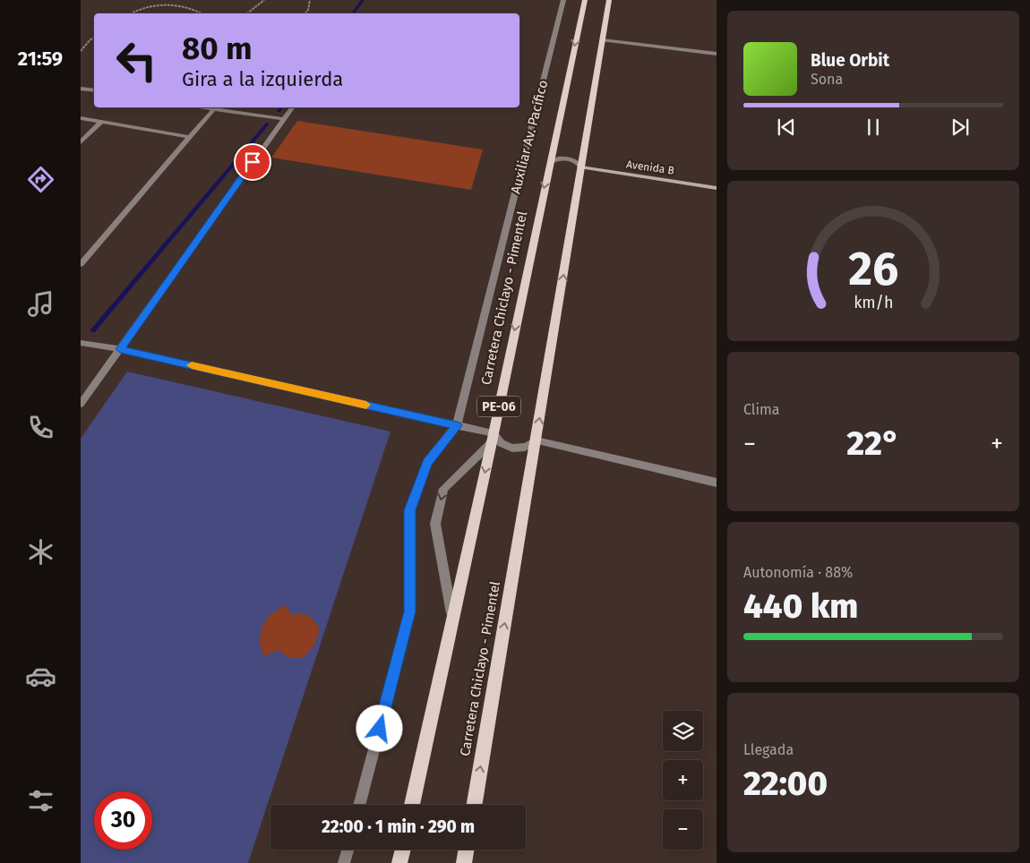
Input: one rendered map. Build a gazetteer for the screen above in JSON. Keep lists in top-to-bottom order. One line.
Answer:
{"streets":{"main road":["Carretera Chiclayo - Pimentel","PE-06"],"street":["Auxiliar Av. Pacífico","Avenida B"]},"crossings":[["Avenida B","Carretera Chiclayo - Pimentel"]],"page":{"tabs":"21:59","turn":["80 m","Gira a la izquierda"],"song":["Blue Orbit","Sona"],"tile":["Clima",["Autonomía · 88%","440 km"],["Llegada","22:00"]],"heat":["−","22°","+"],"map_buttons":["+","−"],"limit":"30","trip":"22:00 · 1 min · 290 m","gauge":["26","km/h"]}}
